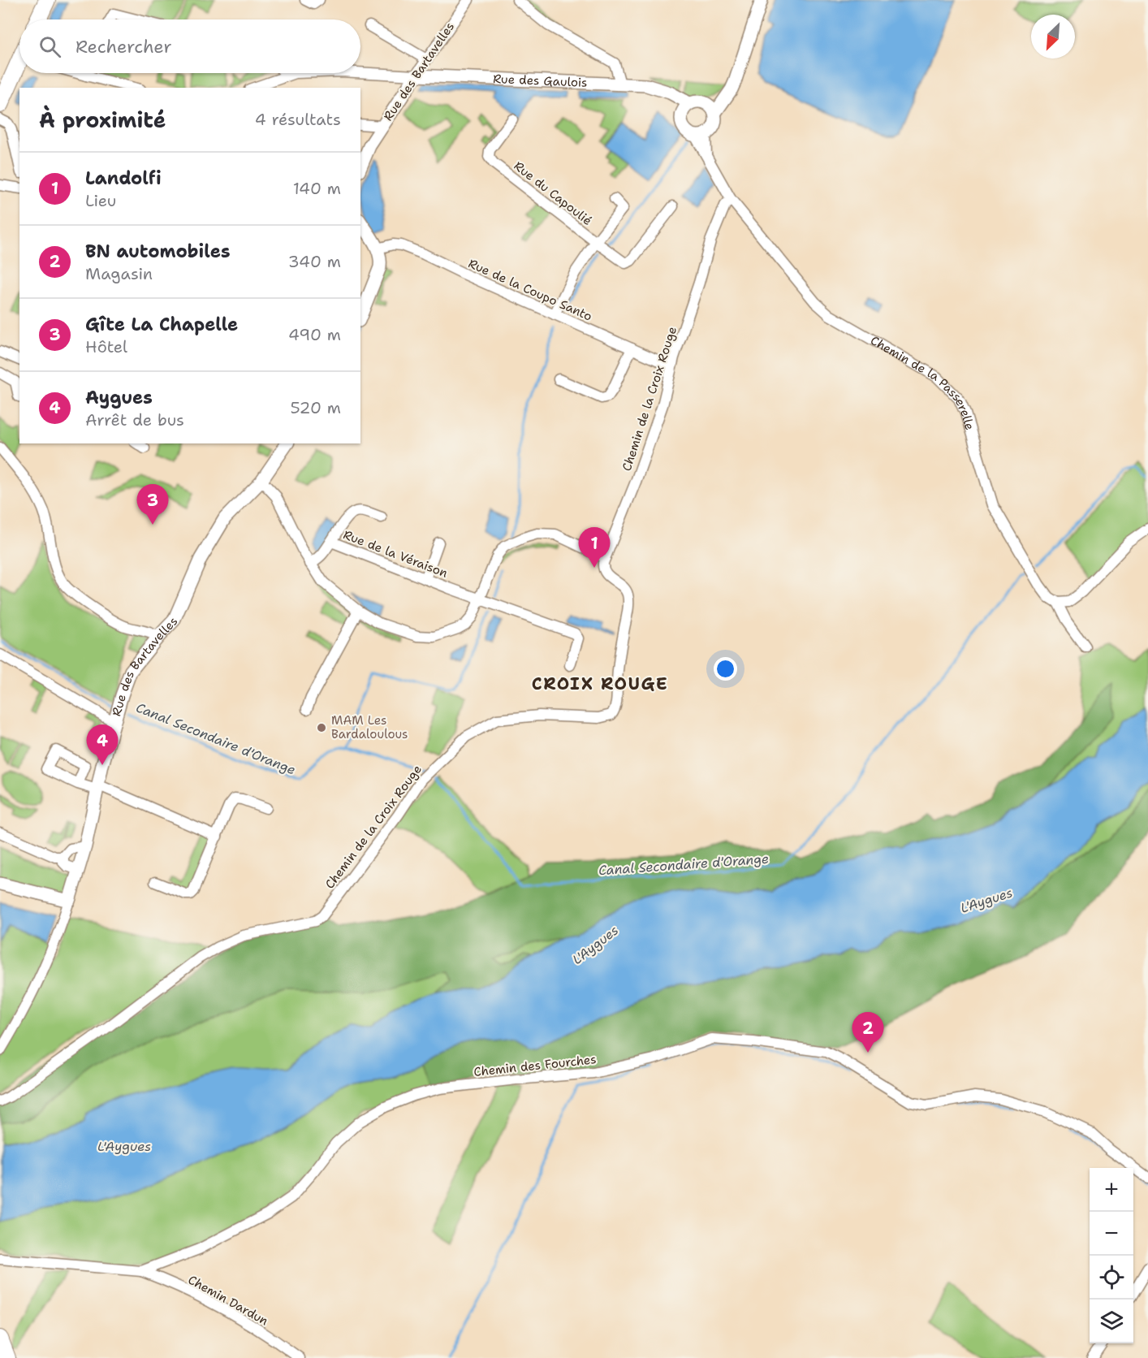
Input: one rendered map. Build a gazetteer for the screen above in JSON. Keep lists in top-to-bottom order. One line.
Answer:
{"streets":{"street":["Rue des Bartavelles","Rue des Gaulois","Rue du Capoulié","Rue de la Coupo Santo","Chemin de la Passerelle","Chemin de la Croix Rouge","Rue de la Véraison","Chemin des Fourches","Chemin Dardun"]},"crossings":[["Rue des Bartavelles","Rue des Gaulois"],["Rue des Gaulois","Chemin de la Passerelle"],["Rue du Capoulié","Rue de la Coupo Santo"],["Rue de la Coupo Santo","Chemin de la Croix Rouge"],["Chemin de la Passerelle","Chemin de la Croix Rouge"],["Chemin des Fourches","Chemin Dardun"]],"districts":["CROIX ROUGE"],"water":["Canal Secondaire d'Orange","L'Aygues"],"places":["MAM Les Bardaloulous"],"north":"bottom left","page":{"search":"Rechercher","heading":["À proximité","4 résultats"],"list":[{"mark":"1","name":"Landolfi","note":"Lieu","value":"140 m"},{"mark":"2","name":"BN automobiles","note":"Magasin","value":"340 m"},{"mark":"3","name":"Gîte La Chapelle","note":"Hôtel","value":"490 m"},{"mark":"4","name":"Aygues","note":"Arrêt de bus","value":"520 m"}],"pins":["3","1","4","2"],"map_buttons":["+","−"]}}
